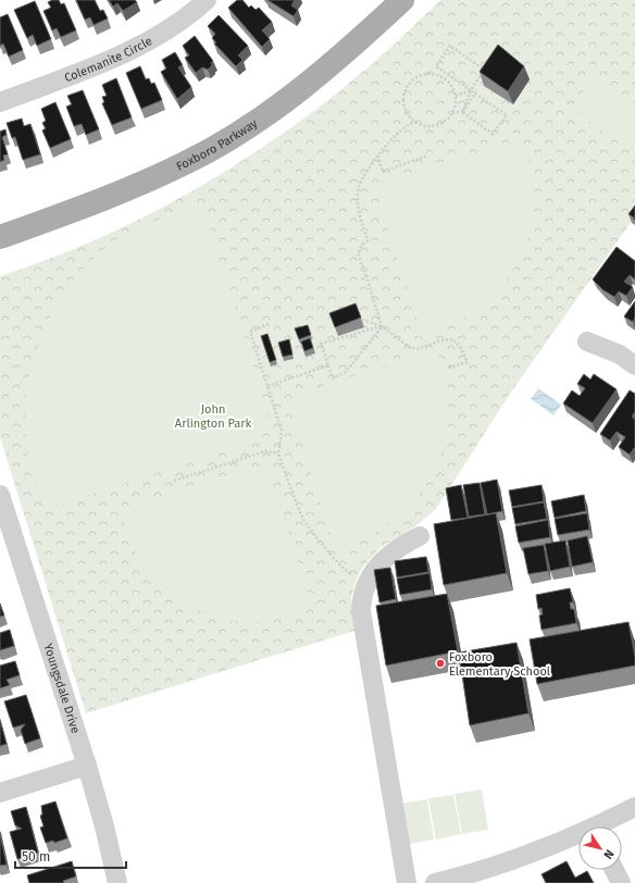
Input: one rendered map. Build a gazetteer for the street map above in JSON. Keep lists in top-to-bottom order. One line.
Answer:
{"streets":{"main road":["Foxboro Parkway"],"street":["Colemanite Circle","Youngsdale Drive"]},"parks":["John Arlington Park"],"places":["Foxboro Elementary School"],"scale_bar":"50 m","north":"bottom right"}
